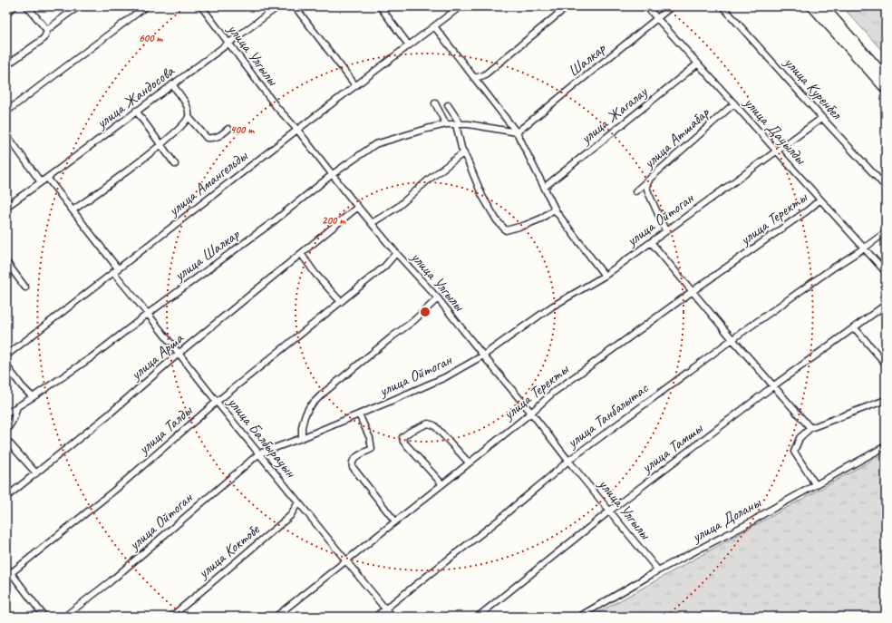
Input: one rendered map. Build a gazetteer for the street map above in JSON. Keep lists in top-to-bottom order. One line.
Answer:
{"streets":{"street":["улица Улгылы","Шалкар","улица Куренбел","улица Жандосова","улица Жагалау","улица Дауылды","улица Атшабар","улица Амангельды","улица Теректы","улица Ойтоган","улица Шалкар","улица Арша","улица Танбалытас","улица Талды","улица Балбырауын","улица Тамшы","улица Доланы","улица Коктобе"]},"crossings":[["улица Улгылы","улица Жандосова"],["улица Улгылы","улица Амангельды"],["улица Улгылы","улица Теректы"],["улица Улгылы","улица Ойтоган"],["улица Улгылы","улица Шалкар"],["улица Улгылы","улица Арша"],["улица Улгылы","улица Танбалытас"],["улица Улгылы","улица Талды"],["улица Улгылы","улица Тамшы"],["улица Улгылы","улица Доланы"],["Шалкар","улица Дауылды"],["Шалкар","улица Шалкар"],["улица Куренбел","улица Ойтоган"],["улица Жагалау","улица Дауылды"],["улица Дауылды","улица Атшабар"],["улица Дауылды","улица Теректы"],["улица Дауылды","улица Ойтоган"],["улица Дауылды","улица Танбалытас"],["улица Амангельды","улица Балбырауын"],["улица Теректы","улица Балбырауын"],["улица Ойтоган","улица Балбырауын"],["улица Шалкар","улица Балбырауын"],["улица Арша","улица Балбырауын"],["улица Танбалытас","улица Балбырауын"],["улица Талды","улица Балбырауын"],["улица Балбырауын","улица Коктобе"]],"rings":["600 m","400 m","200 m"]}
